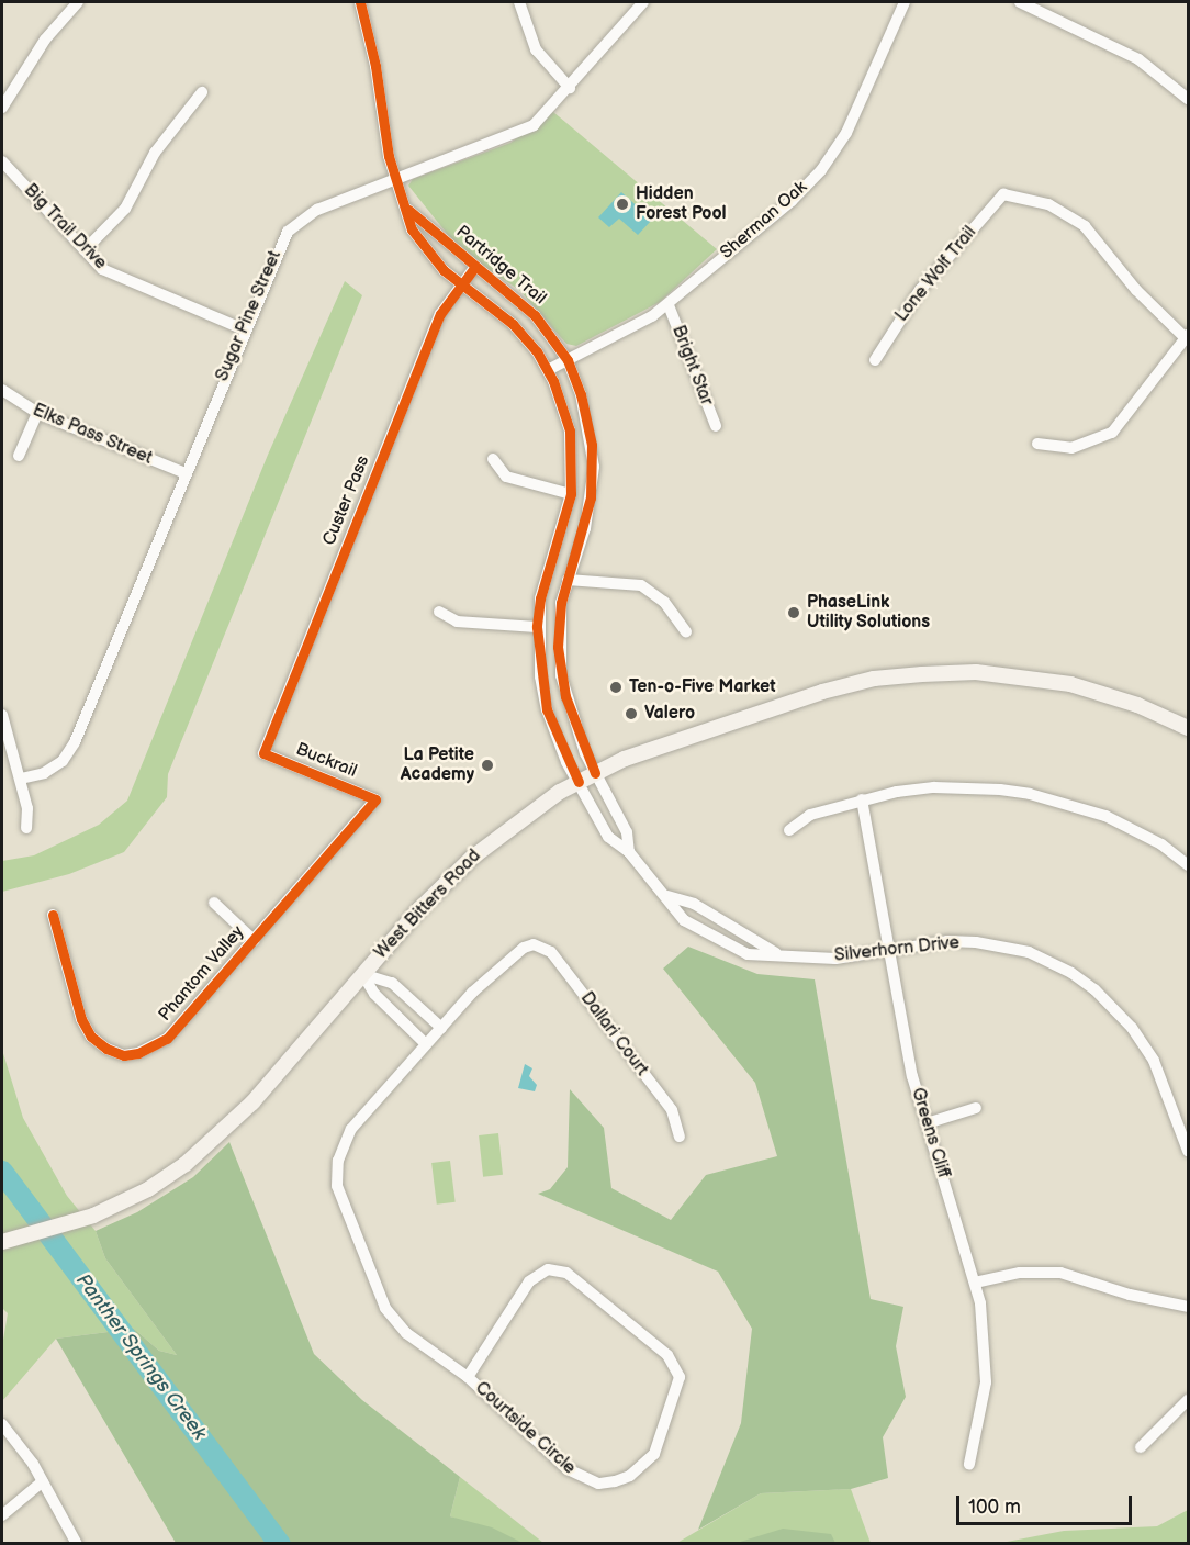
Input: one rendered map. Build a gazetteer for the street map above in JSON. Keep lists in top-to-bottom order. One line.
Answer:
{"streets":{"main road":["West Bitters Road"],"street":["Sherman Oak","Big Trail Drive","Partridge Trail","Lone Wolf Trail","Sugar Pine Street","Bright Star","Elks Pass Street","Custer Pass","Buckrail","Silverhorn Drive","Phantom Valley","Dallari Court","Greens Cliff","Courtside Circle"]},"crossings":[["Sherman Oak","Partridge Trail"],["Sherman Oak","Bright Star"],["Big Trail Drive","Sugar Pine Street"],["Partridge Trail","Sugar Pine Street"],["Partridge Trail","Custer Pass"],["Partridge Trail","West Bitters Road"],["Partridge Trail","Silverhorn Drive"],["Sugar Pine Street","Elks Pass Street"],["Custer Pass","Buckrail"],["Buckrail","Phantom Valley"],["West Bitters Road","Silverhorn Drive"],["Silverhorn Drive","Greens Cliff"],["Dallari Court","Courtside Circle"]],"water":["Panther Springs Creek"],"places":["Hidden Forest Pool","PhaseLink Utility Solutions","Ten-o-Five Market","Valero","La Petite Academy"],"scale_bar":"100 m"}
